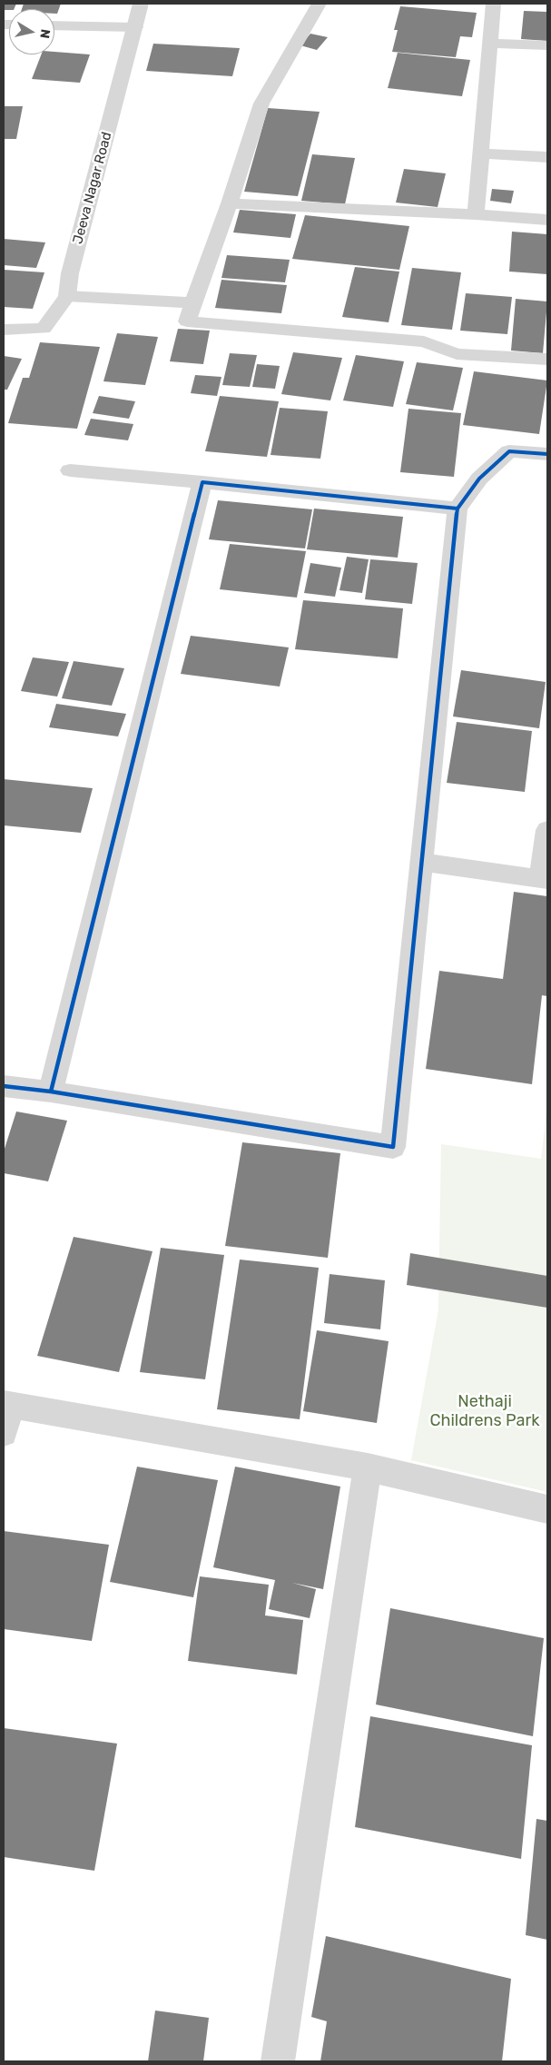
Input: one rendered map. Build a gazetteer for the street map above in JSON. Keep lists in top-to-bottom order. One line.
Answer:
{"streets":{"street":["Jeeva Nagar Road"]},"parks":["Nethaji Childrens Park"],"north":"right"}
